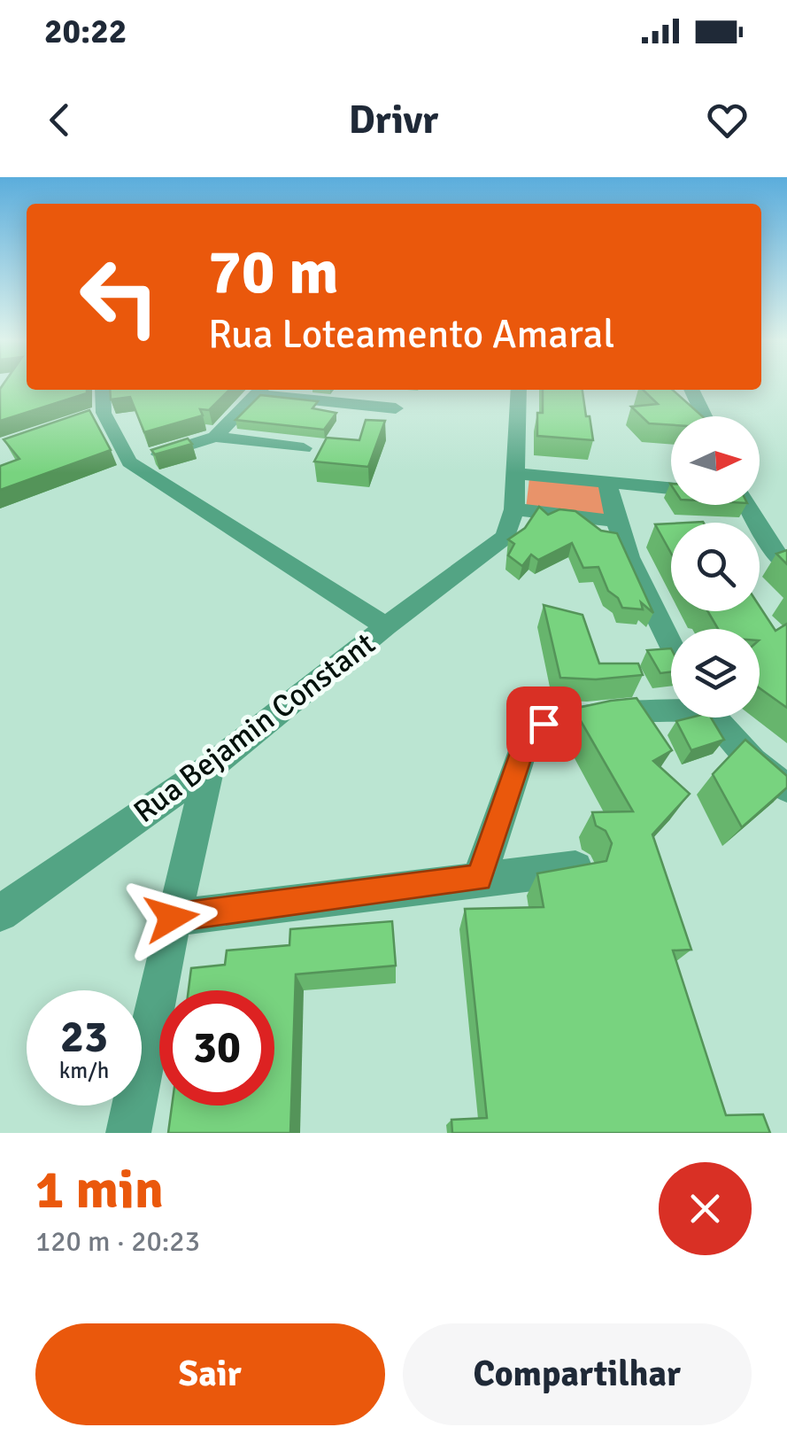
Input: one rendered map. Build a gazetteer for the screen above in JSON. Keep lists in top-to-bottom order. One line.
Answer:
{"streets":{"street":["Rua Bejamin Constant"]},"north":"right","page":{"status":"20:22","header":"Drivr","turn":["70 m","Rua Loteamento Amaral"],"speed":"23 km/h","limit":"30","heading":["1 min","120 m · 20:23"],"buttons":["Sair","Compartilhar"]}}
